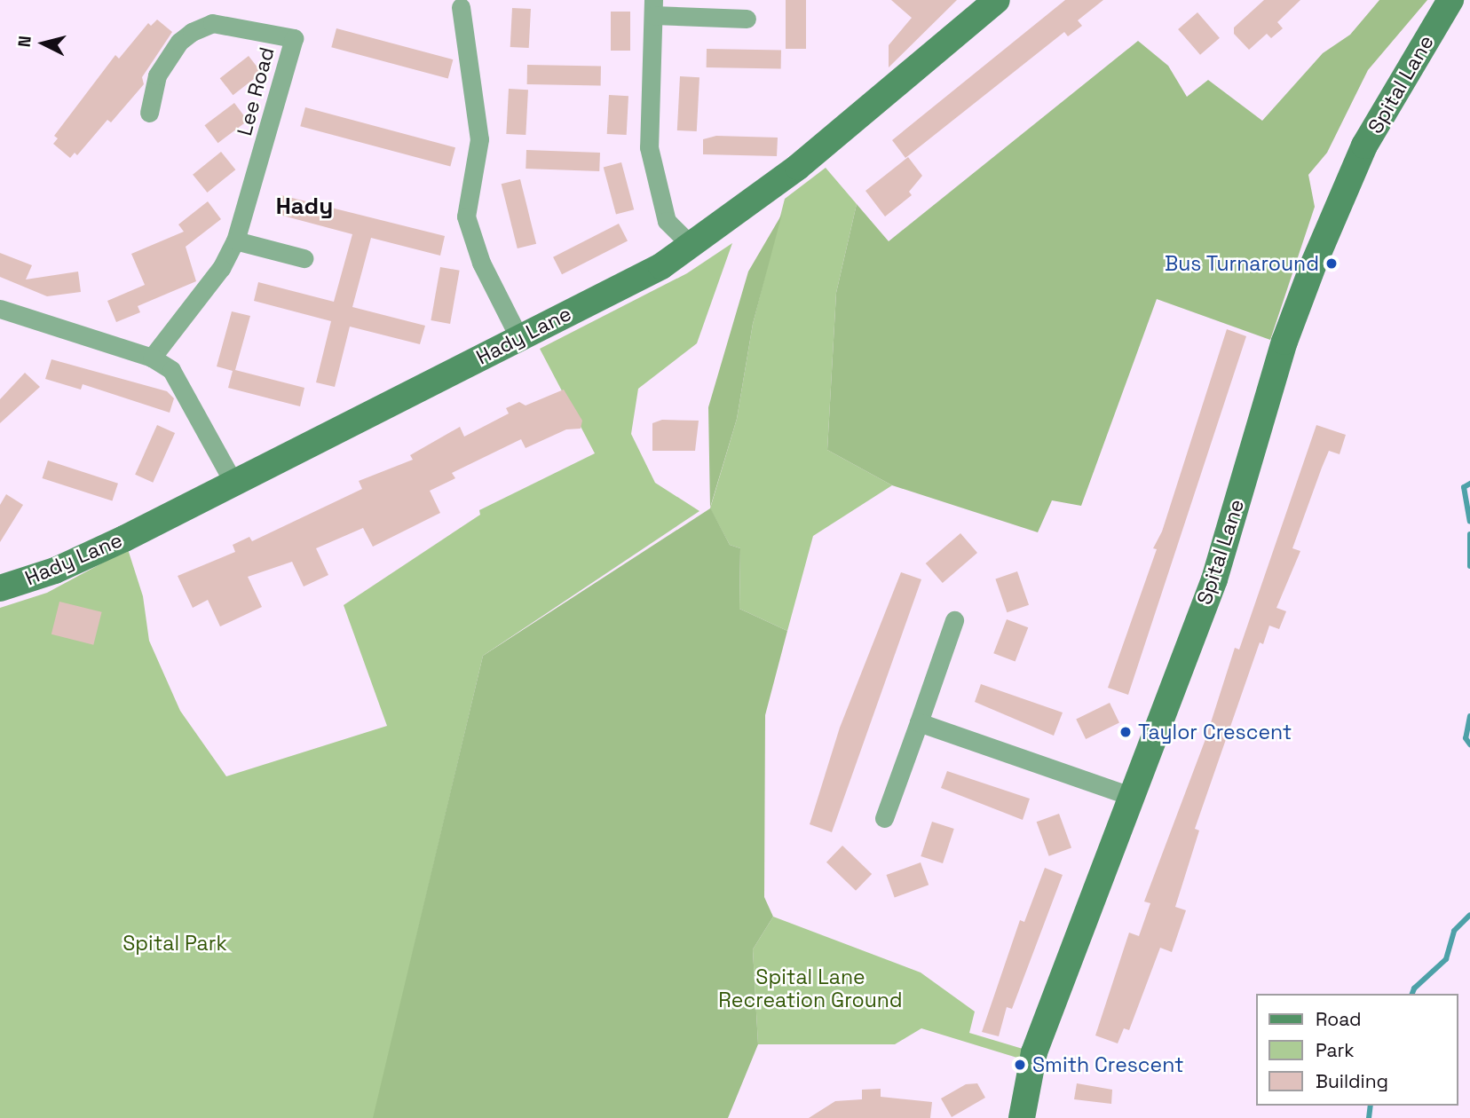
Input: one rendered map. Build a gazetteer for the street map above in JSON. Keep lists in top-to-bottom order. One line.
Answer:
{"streets":{"street":["Spital Lane","Lee Road","Hady Lane"]},"districts":["Hady"],"parks":["Spital Park","Spital Lane Recreation Ground"],"places":["Bus Turnaround","Taylor Crescent","Smith Crescent"],"legend":["Road","Park","Building"],"north":"left"}
